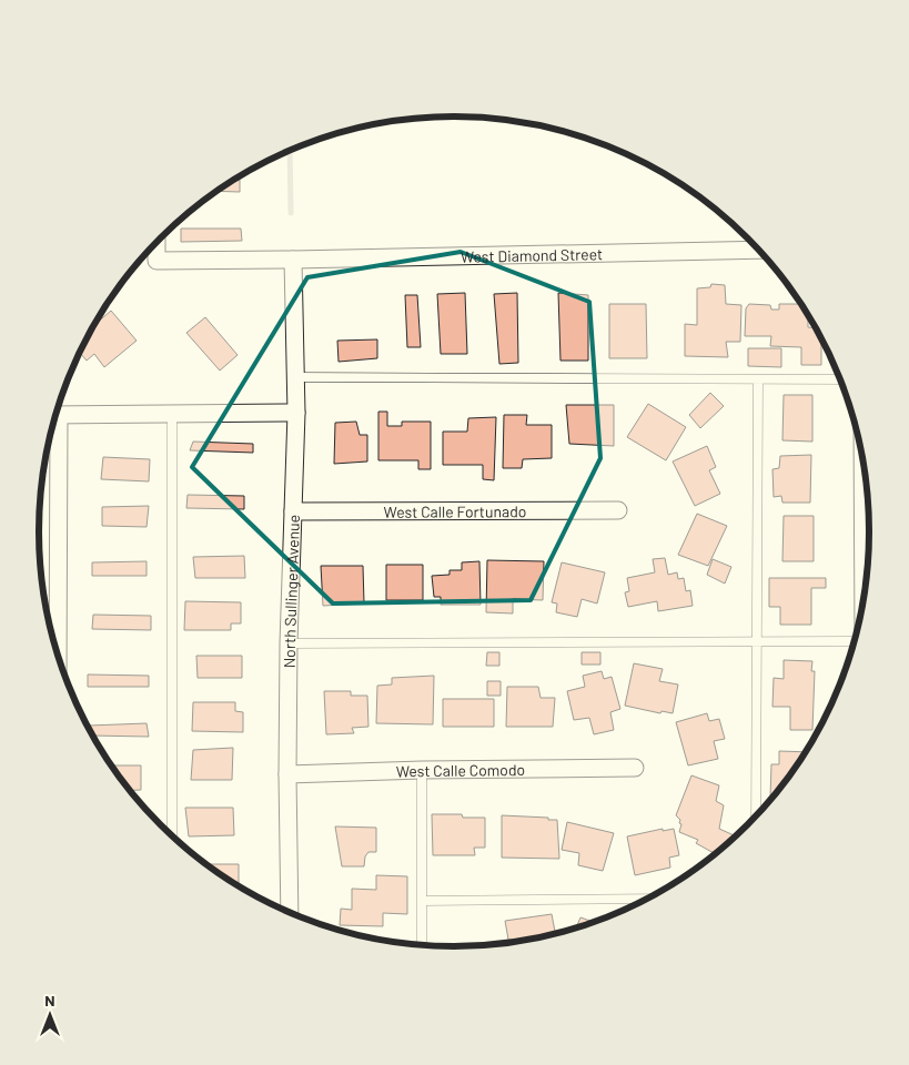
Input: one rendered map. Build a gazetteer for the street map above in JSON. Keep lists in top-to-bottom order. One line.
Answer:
{"streets":{"street":["West Diamond Street","West Calle Fortunado","North Sullinger Avenue","West Calle Comodo"]},"crossings":[["West Diamond Street","North Sullinger Avenue"],["West Calle Fortunado","North Sullinger Avenue"],["North Sullinger Avenue","West Calle Comodo"]],"north":"top"}
